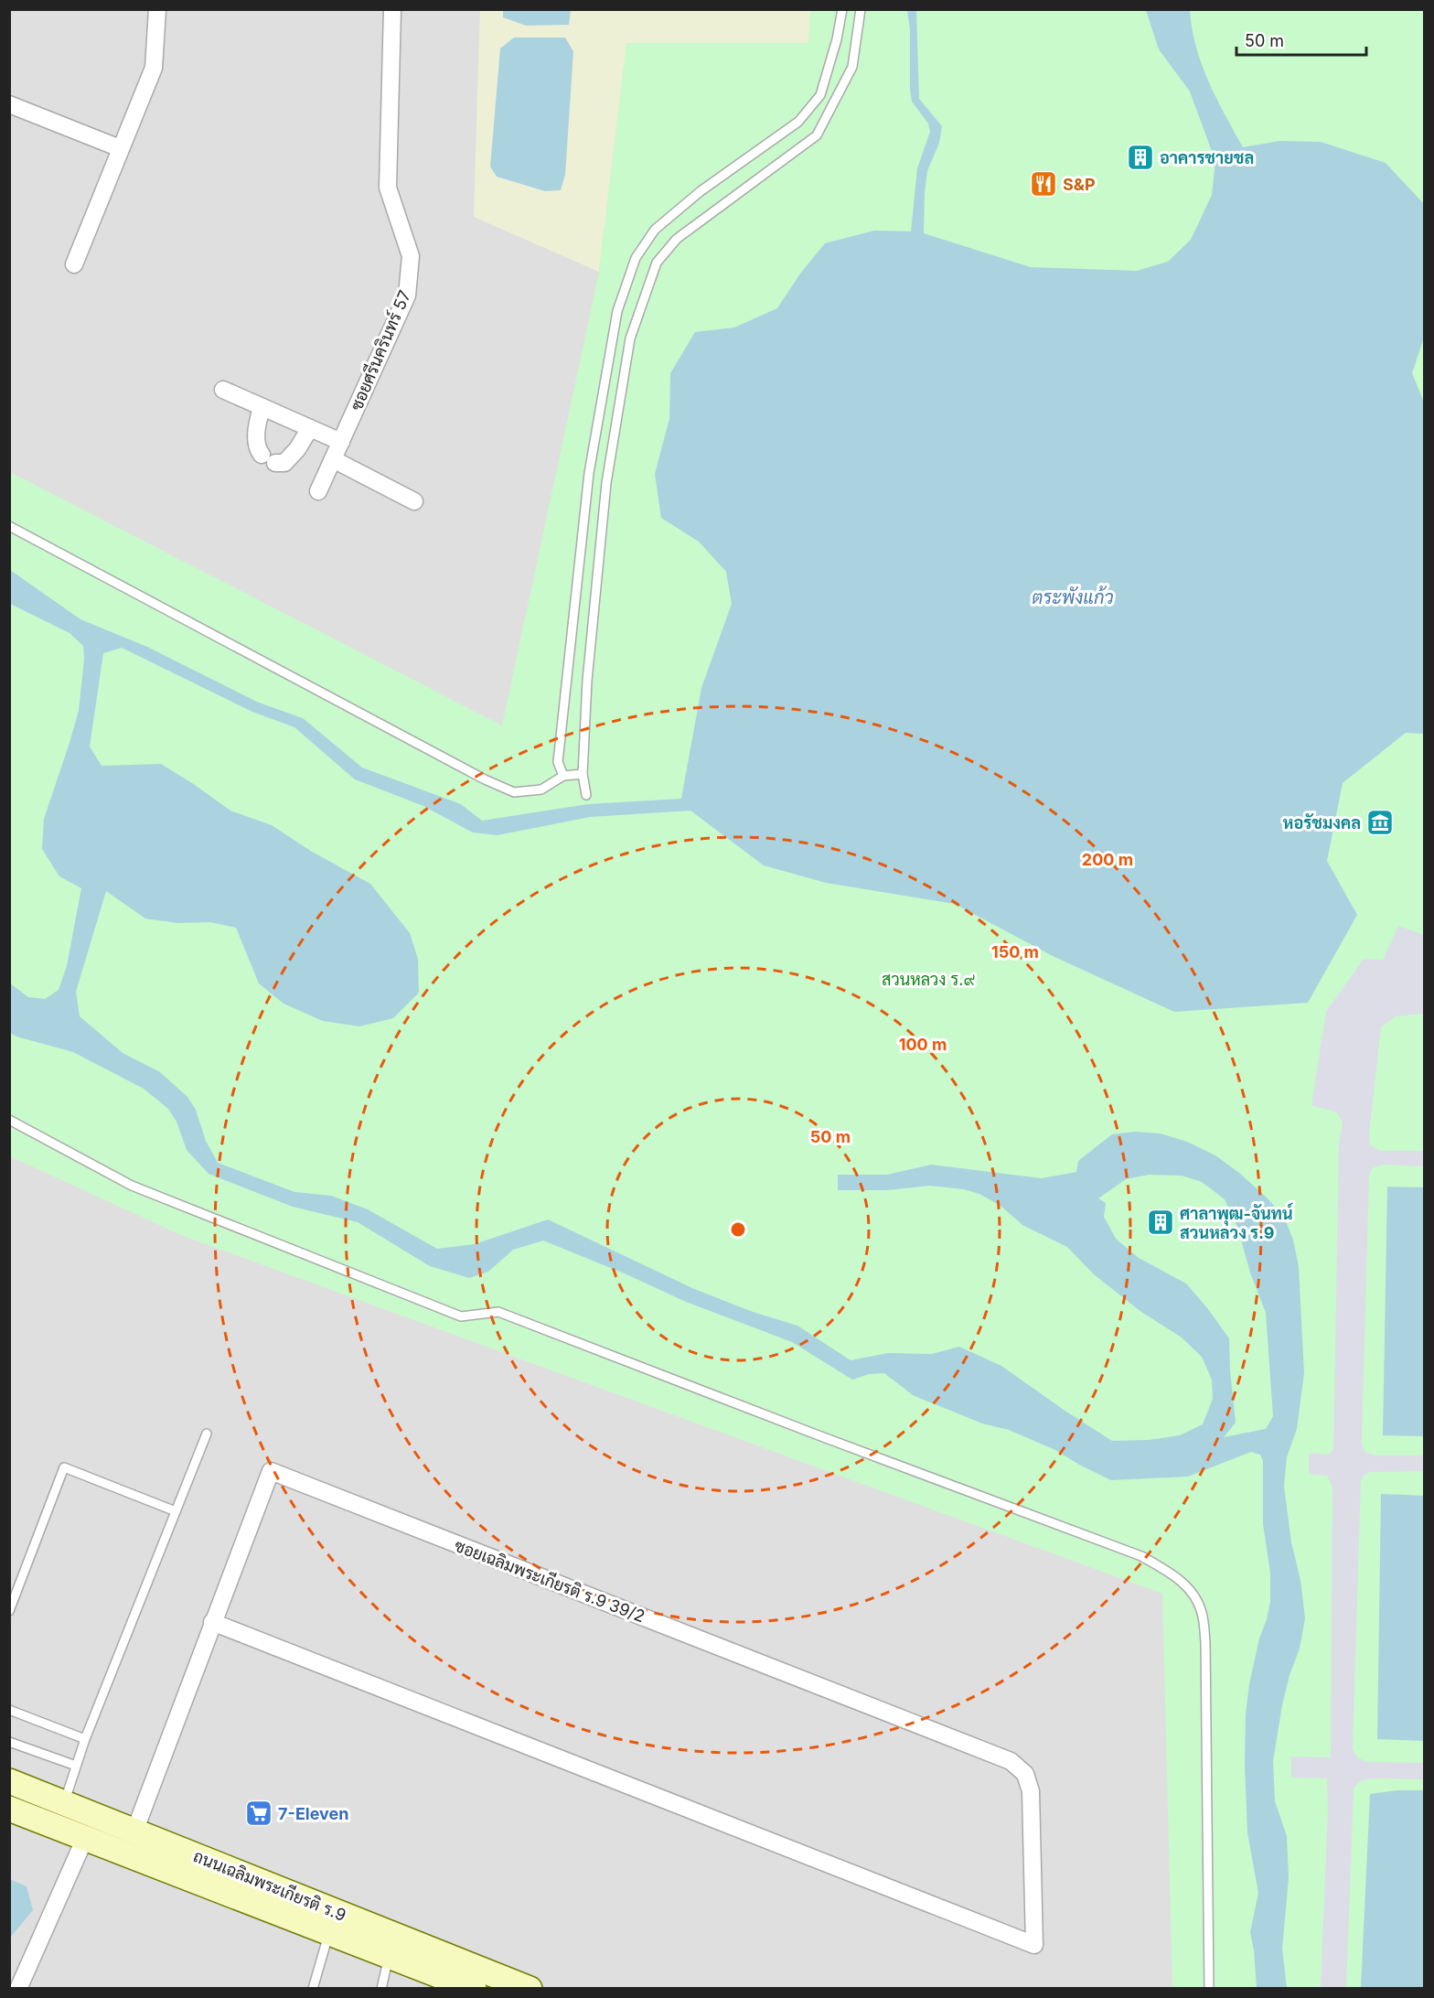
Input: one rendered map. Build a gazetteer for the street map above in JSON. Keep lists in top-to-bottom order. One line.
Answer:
{"streets":{"main road":["ถนนเฉลิมพระเกียรติ ร.9"],"street":["ซอยศรีนครินทร์ 57","ซอยเฉลิมพระเกียรติ ร.9 39/2"]},"crossings":[["ซอยเฉลิมพระเกียรติ ร.9 39/2","ถนนเฉลิมพระเกียรติ ร.9"]],"water":["ตระพังแก้ว"],"parks":["สวนหลวง ร.๙"],"places":{"building":["อาคารชายชล","ศาลาพุฒ-จันทน์ สวนหลวง ร.9"],"restaurant":["S&P"],"museum":["หอรัชมงคล"],"supermarket":["7-Eleven"]},"scale_bar":"50 m","rings":["200 m","150 m","100 m","50 m"]}
